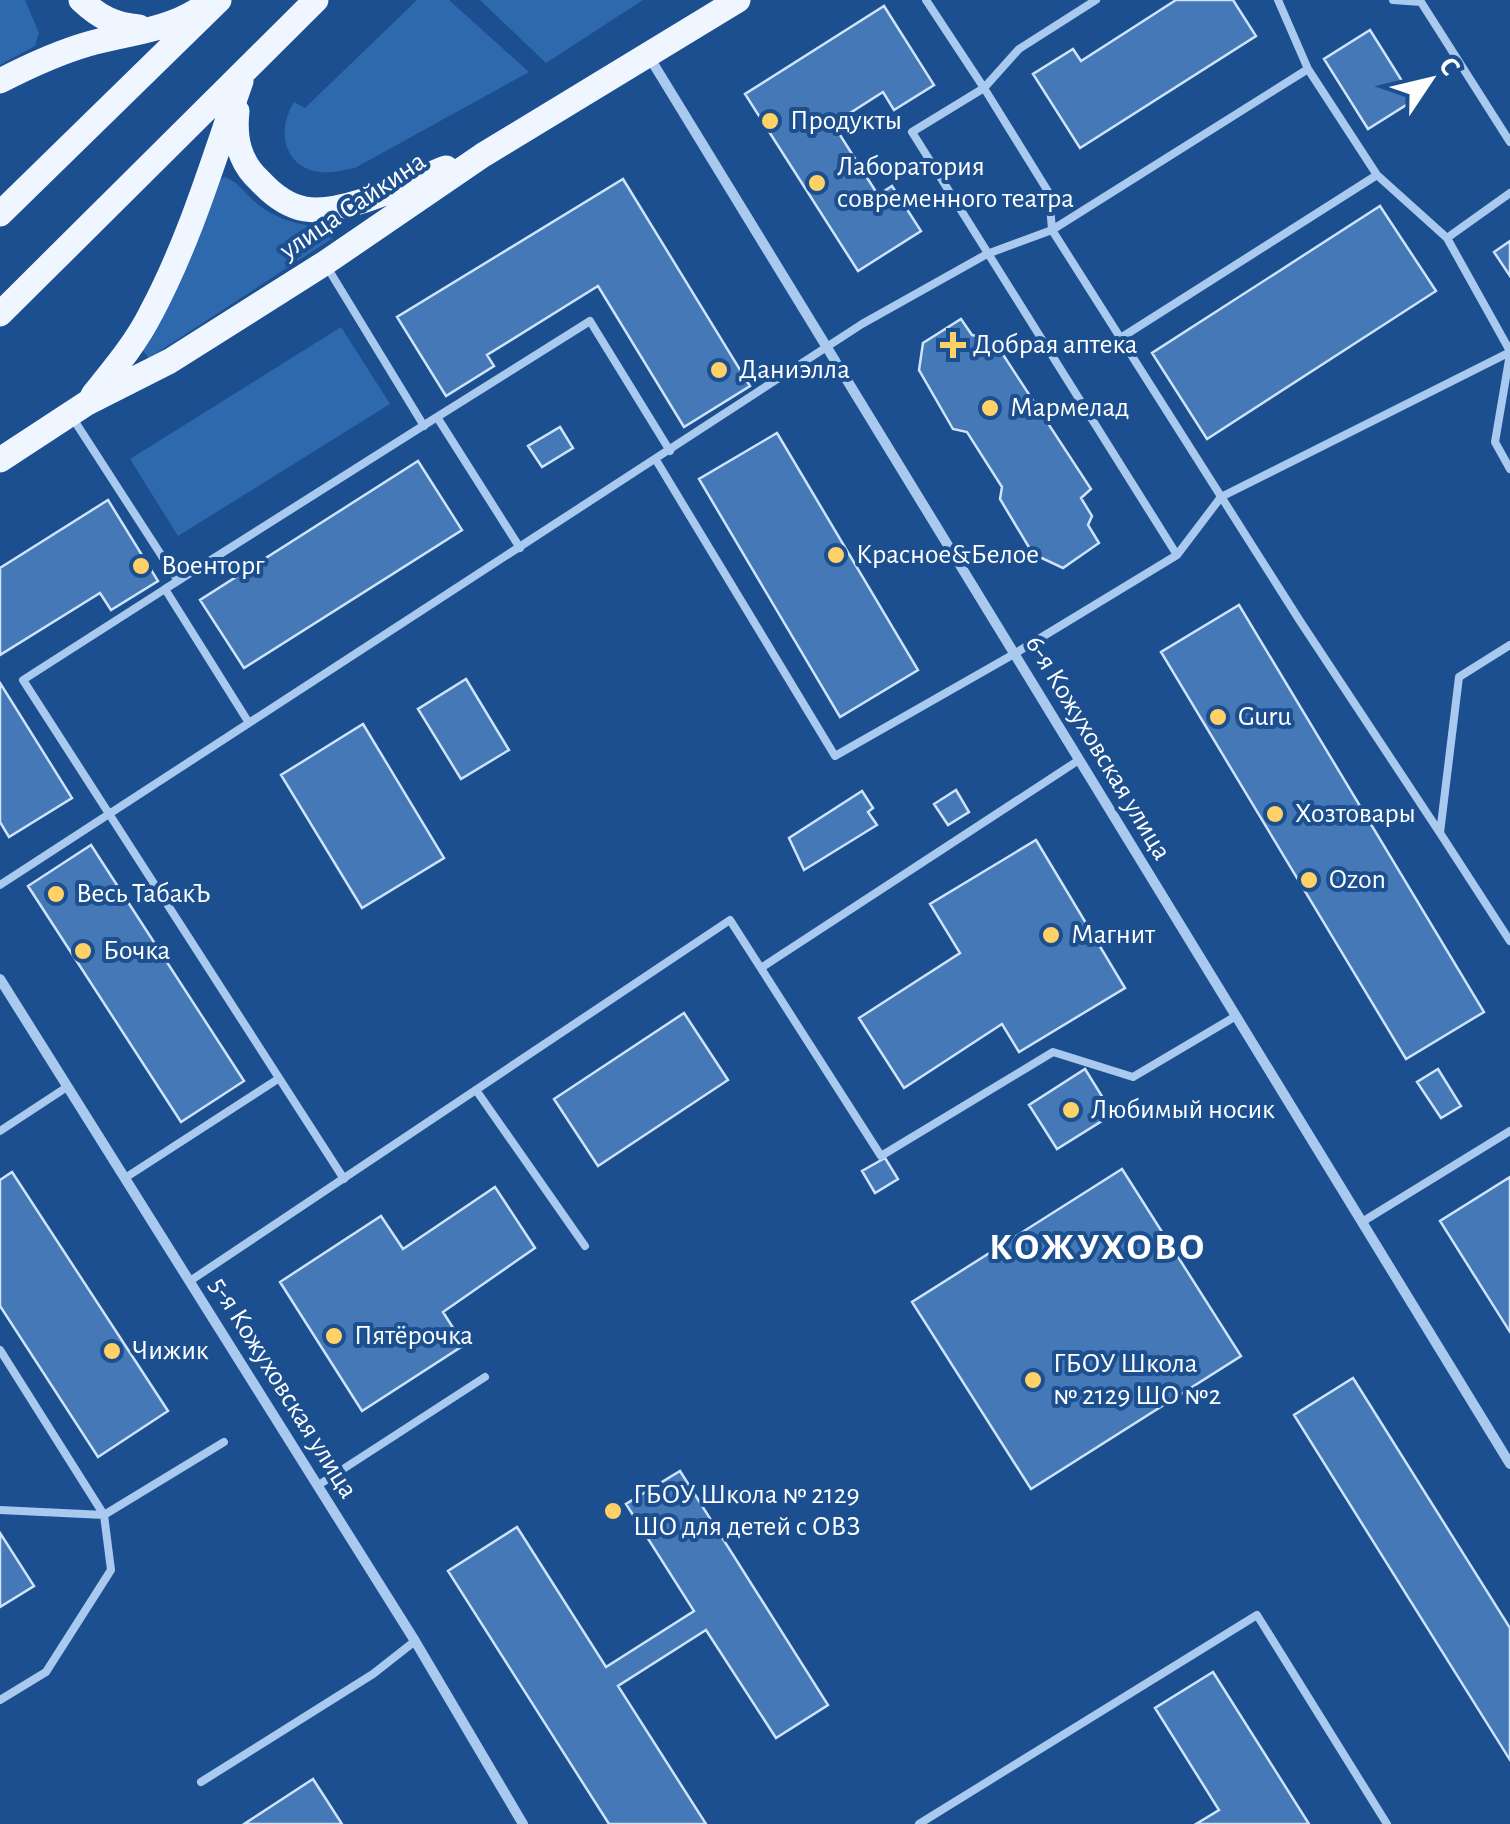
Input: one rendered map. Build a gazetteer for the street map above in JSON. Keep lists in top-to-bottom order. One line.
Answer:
{"streets":{"main road":["улица Сайкина"],"street":["6-я Кожуховская улица","5-я Кожуховская улица"]},"crossings":[["улица Сайкина","6-я Кожуховская улица"]],"districts":["КОЖУХОВО"],"places":{"other":["Продукты","Лаборатория современного театра","Даниэлла","Мармелад","Красное&Белое","Военторг","Guru","Хозтовары","Ozon","Весь ТабакЪ","Магнит","Бочка","Любимый носик","Пятёрочка","Чижик","ГБОУ Школа № 2129 ШО №2","ГБОУ Школа № 2129 ШО для детей с ОВЗ"],"health":["Добрая аптека"]},"north":"top right"}
